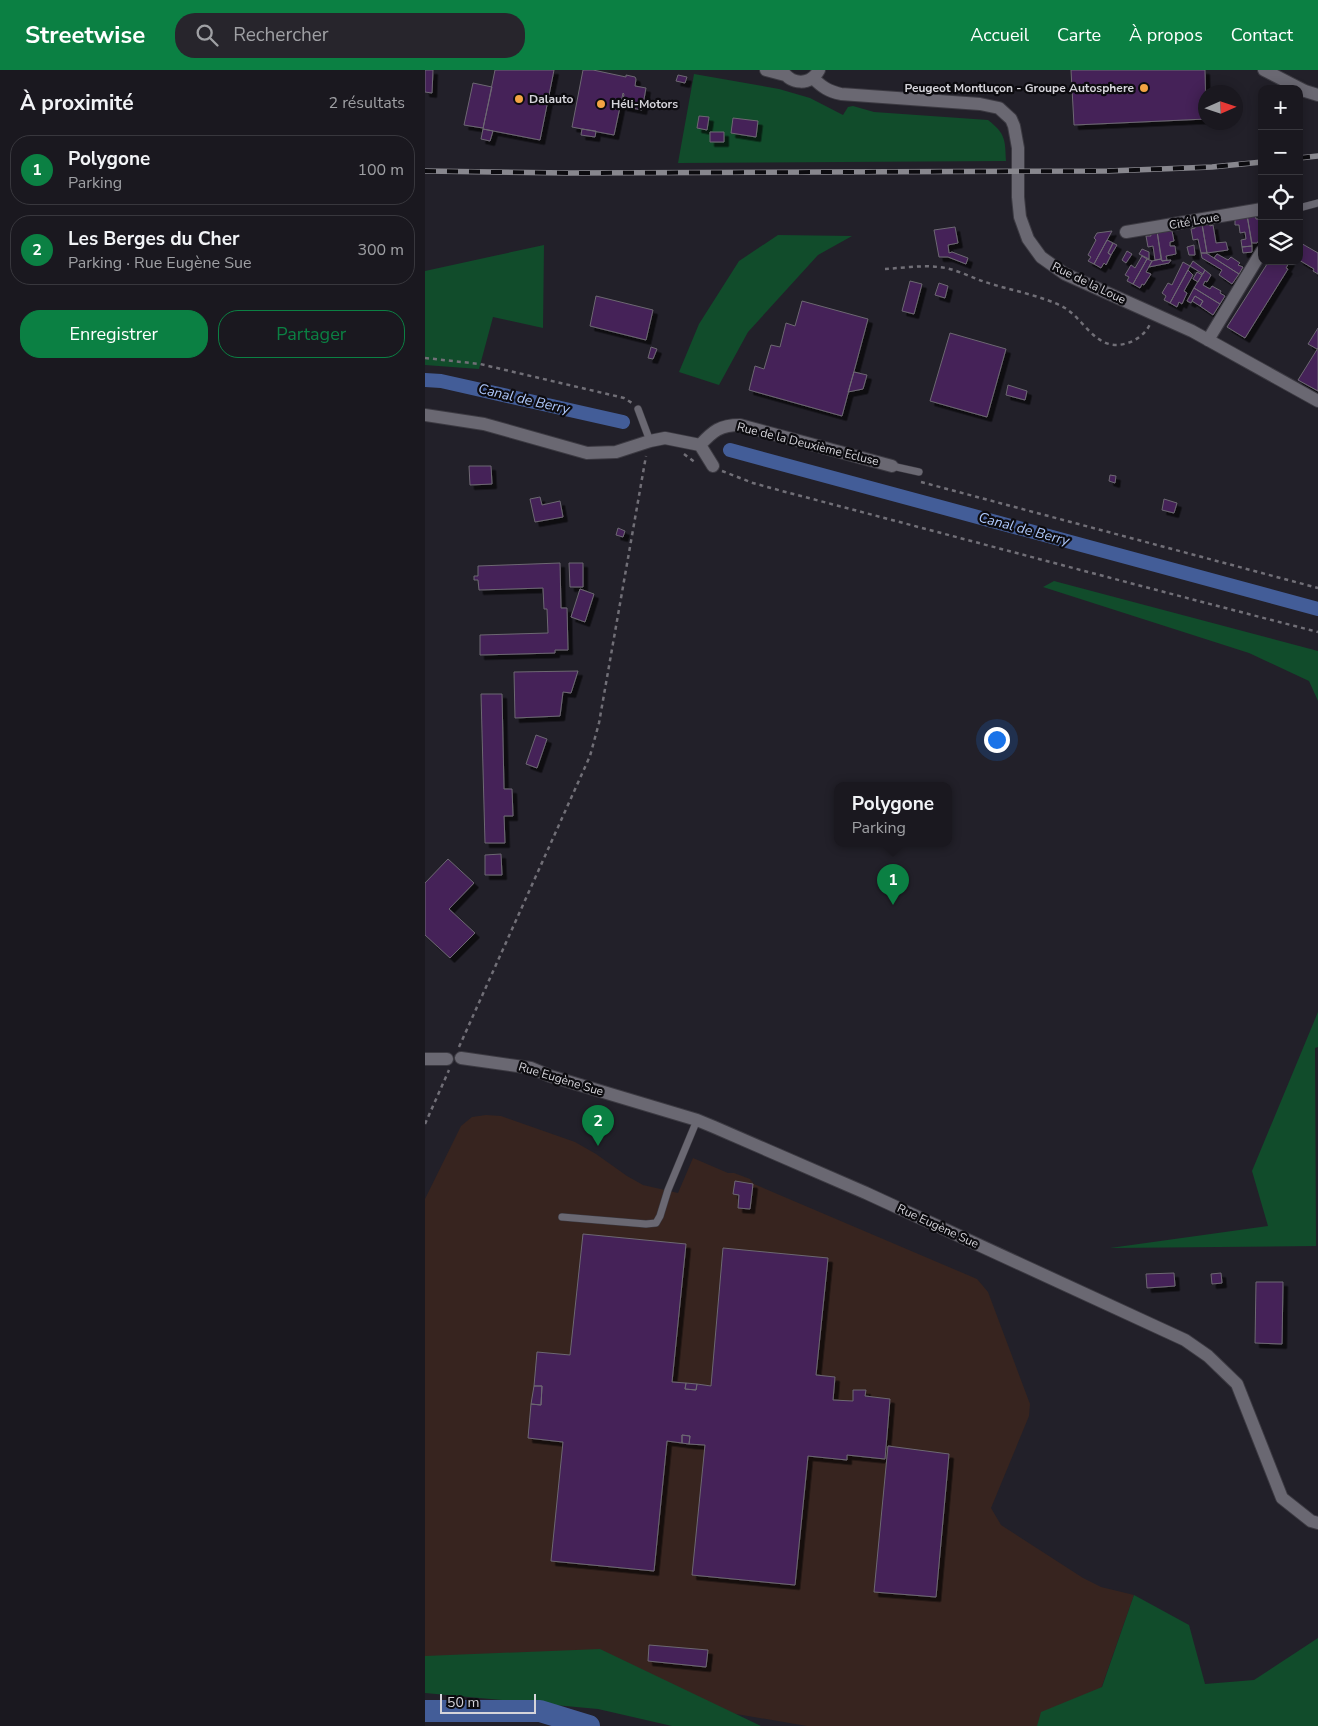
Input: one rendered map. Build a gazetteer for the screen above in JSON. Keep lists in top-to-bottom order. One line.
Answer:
{"streets":{"street":["Cité Loue","Rue de la Loue","Rue de la Deuxième Ecluse","Rue Eugène Sue"]},"water":["Canal de Berry"],"places":["Peugeot Montluçon - Groupe Autosphere","Dalauto","Héli-Motors"],"scale_bar":"50 m","north":"right","page":{"header":"Streetwise","search":"Rechercher","nav":["Accueil","Carte","À propos","Contact"],"heading":["À proximité","2 résultats"],"map_buttons":["+","−"],"list":[{"mark":"1","name":"Polygone","note":"Parking","value":"100 m"},{"mark":"2","name":"Les Berges du Cher","note":"Parking · Rue Eugène Sue","value":"300 m"}],"buttons":["Enregistrer","Partager"],"popup":["Polygone","Parking"],"pins":["1","2"],"scale":"50 m"}}
